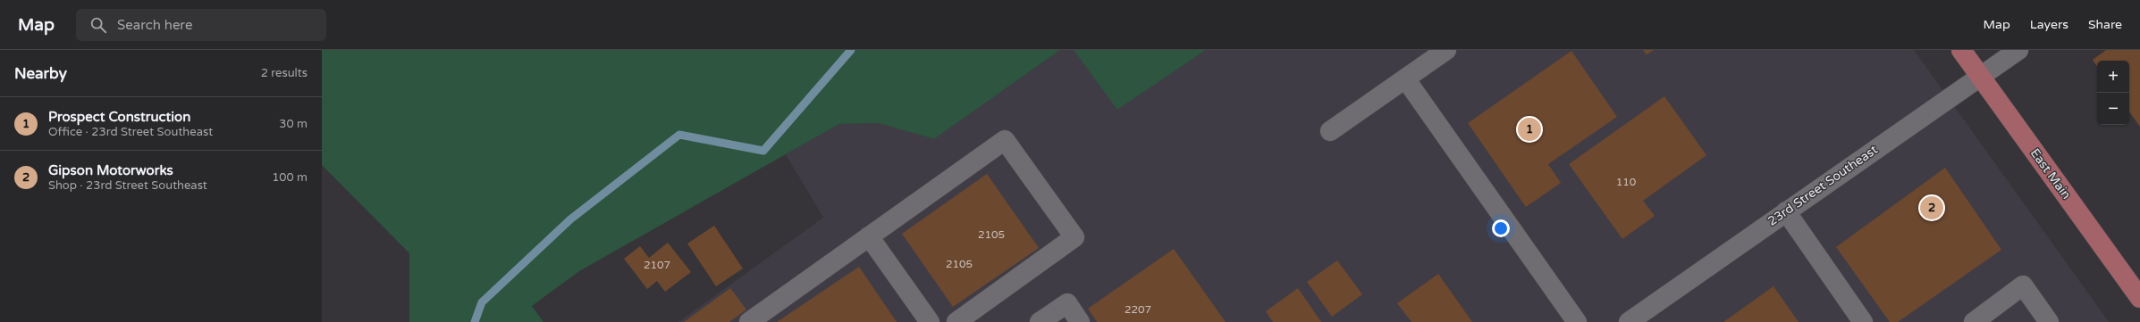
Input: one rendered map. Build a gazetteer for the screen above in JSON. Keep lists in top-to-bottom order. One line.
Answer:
{"streets":{"main road":["East Main"],"street":["23rd Street Southeast"]},"crossings":[["East Main","23rd Street Southeast"]],"house_numbers":["110","2105","2105","2107","2207"],"page":{"header":"Map","search":"Search here","nav":["Map","Layers","Share"],"heading":["Nearby","2 results"],"map_buttons":["+","−"],"list":[{"mark":"1","name":"Prospect Construction","note":"Office · 23rd Street Southeast","value":"30 m"},{"mark":"2","name":"Gipson Motorworks","note":"Shop · 23rd Street Southeast","value":"100 m"}],"pins":["1","2"]}}
